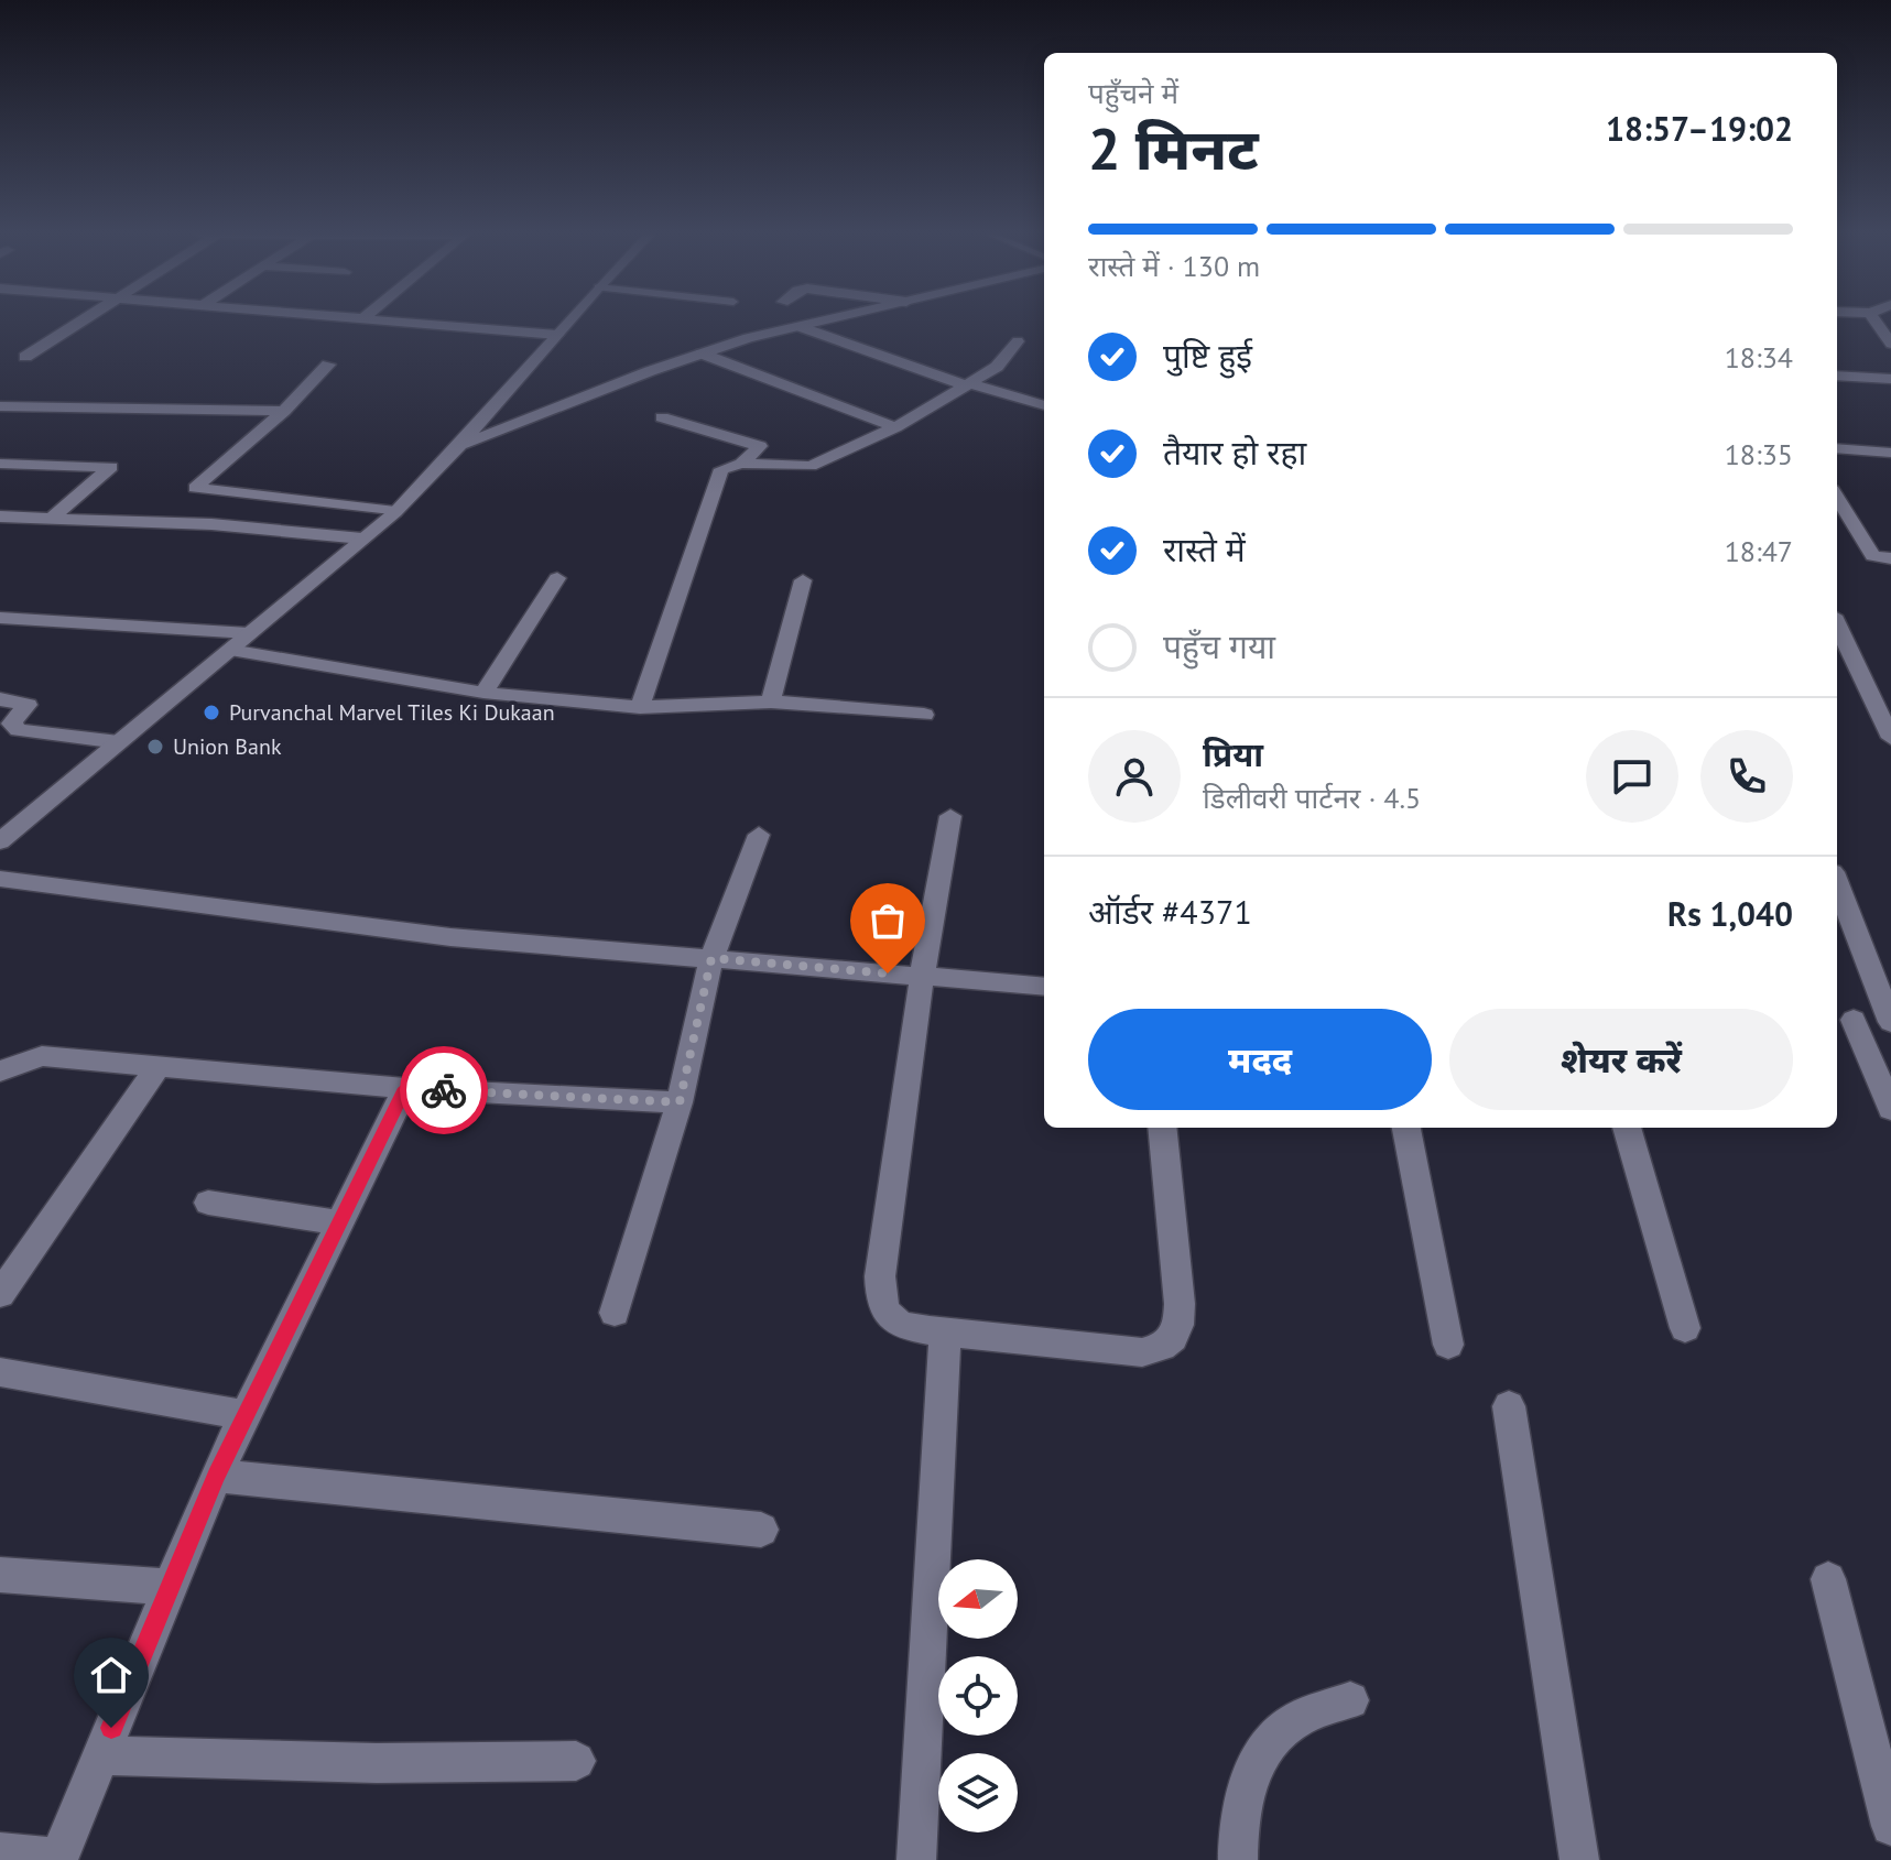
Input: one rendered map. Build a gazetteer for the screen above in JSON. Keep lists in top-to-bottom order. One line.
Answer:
{"places":["Purvanchal Marvel Tiles Ki Dukaan","Union Bank"],"north":"left","page":{"heading":["2 मिनट","पहुँचने में","18:57–19:02"],"panel":["प्रिया","डिलीवरी पार्टनर · 4.5","ऑर्डर #4371","Rs 1,040"],"bar":"रास्ते में · 130 m","list":[["पुष्टि हुई","18:34"],["तैयार हो रहा","18:35"],["रास्ते में","18:47"],"पहुँच गया"],"buttons":["मदद","शेयर करें"]}}
